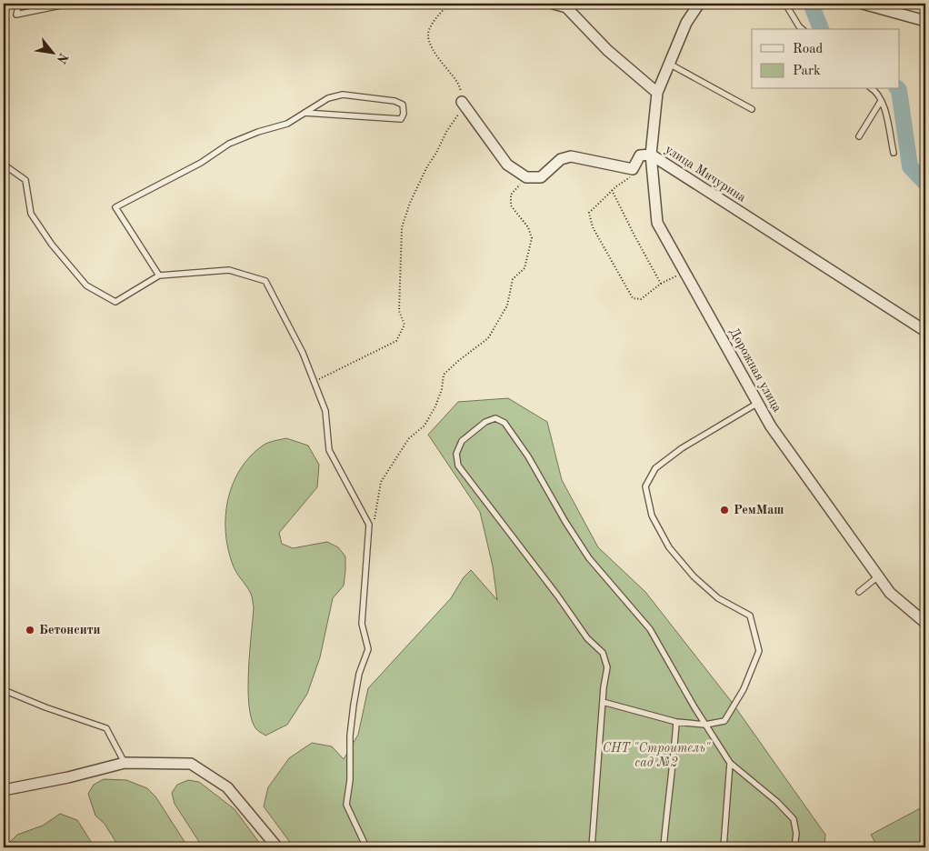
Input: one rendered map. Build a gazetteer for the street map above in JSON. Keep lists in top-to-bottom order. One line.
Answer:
{"streets":{"street":["улица Мичурина","Дорожная улица"]},"crossings":[["улица Мичурина","Дорожная улица"]],"parks":["СНТ \"Строитель\" сад №2"],"places":["РемМаш","Бетонсити"],"legend":["Road","Park"],"north":"bottom right"}
